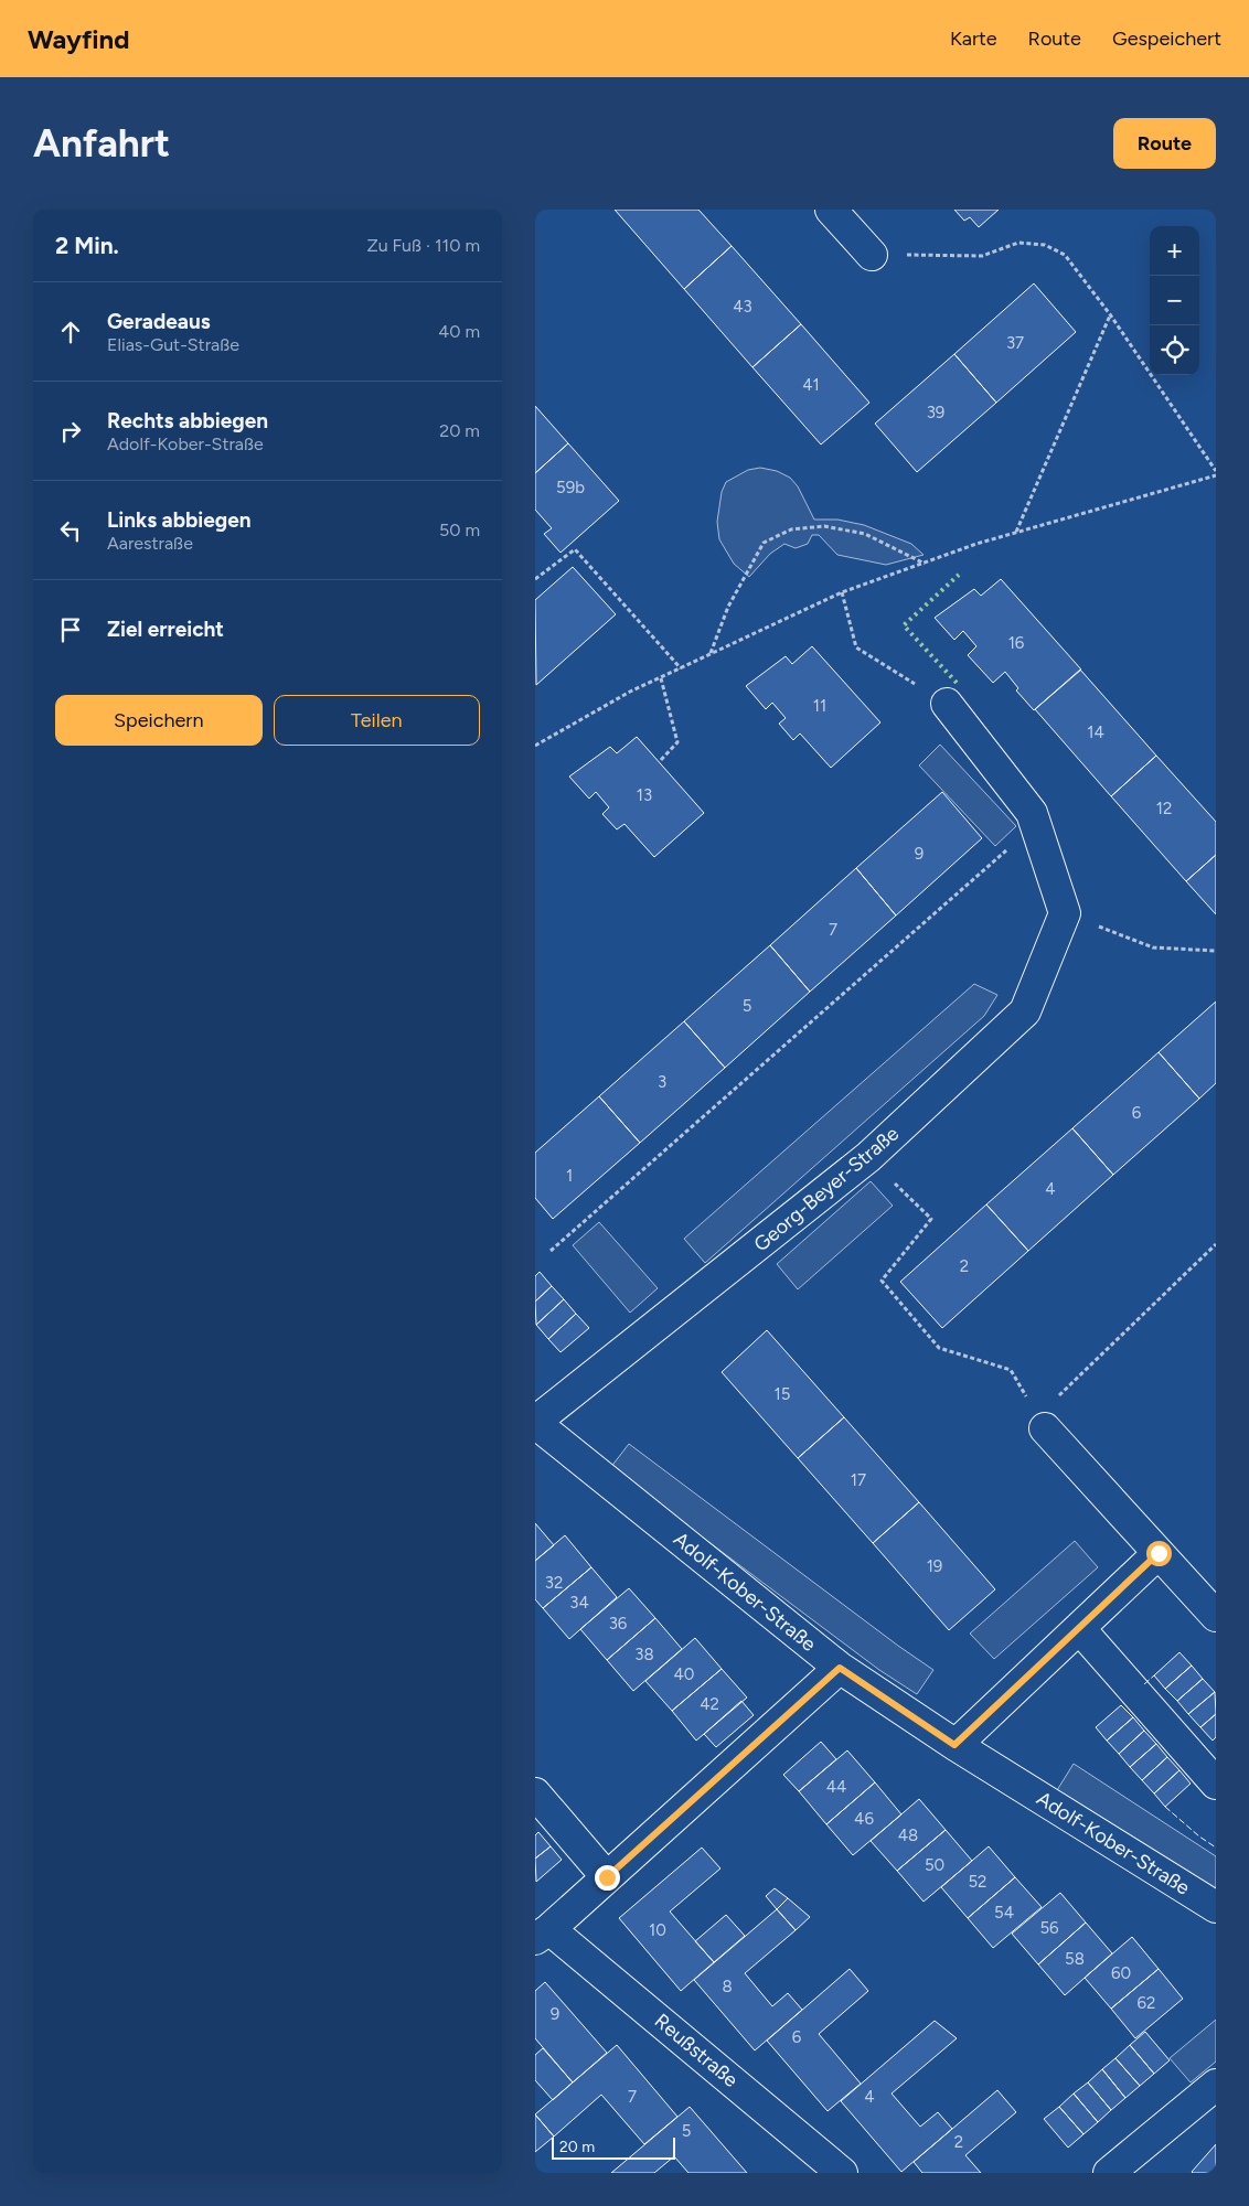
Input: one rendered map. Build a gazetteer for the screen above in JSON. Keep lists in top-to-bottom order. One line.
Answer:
{"streets":{"street":["Georg-Beyer-Straße","Adolf-Kober-Straße","Reußstraße"]},"crossings":[["Georg-Beyer-Straße","Adolf-Kober-Straße"]],"house_numbers":["43","37","41","39","59b","16","11","14","13","12","9","7","5","3","6","1","4","2","15","17","19","32","34","36","38","40","42","44","46","48","50","52","54","56","10","58","60","8","62","9","6","7","4","5","2"],"scale_bar":"20 m","page":{"header":"Wayfind","nav":["Karte","Route","Gespeichert"],"buttons":["Route",["Speichern","Teilen"]],"title":"Anfahrt","heading":["2 Min.","Zu Fuß · 110 m"],"map_buttons":["+","−"],"list":[["Geradeaus","Elias-Gut-Straße","40 m"],["Rechts abbiegen","Adolf-Kober-Straße","20 m"],["Links abbiegen","Aarestraße","50 m"],"Ziel erreicht"],"scale":"20 m"}}
